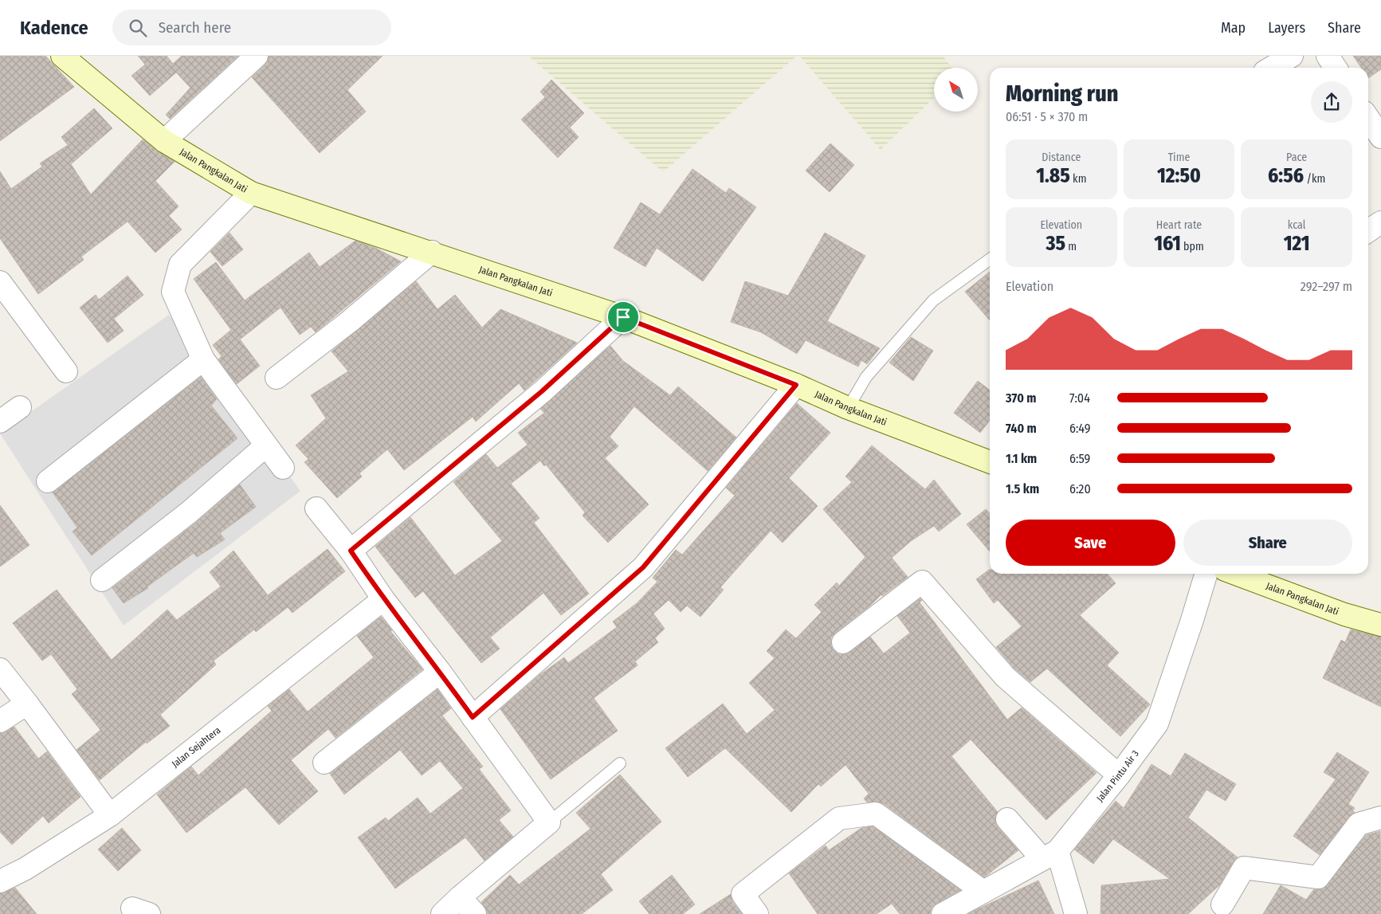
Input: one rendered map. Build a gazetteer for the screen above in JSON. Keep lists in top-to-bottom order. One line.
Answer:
{"streets":{"main road":["Jalan Pangkalan Jati"],"street":["Jalan Sejahtera","Jalan Pintu Air 3"]},"north":"top left","page":{"header":"Kadence","search":"Search here","nav":["Map","Layers","Share"],"heading":["Morning run","06:51 · 5 × 370 m"],"stats":[["Distance","1.85 km"],["Time","12:50"],["Pace","6:56 /km"],["Elevation","35 m"],["Heart rate","161 bpm"],["kcal","121"]],"chart":["Elevation","292–297 m"],"list":[{"name":"370 m","note":"7:04"},{"name":"740 m","note":"6:49"},{"name":"1.1 km","note":"6:59"},{"name":"1.5 km","note":"6:20"}],"buttons":["Save","Share"]}}
